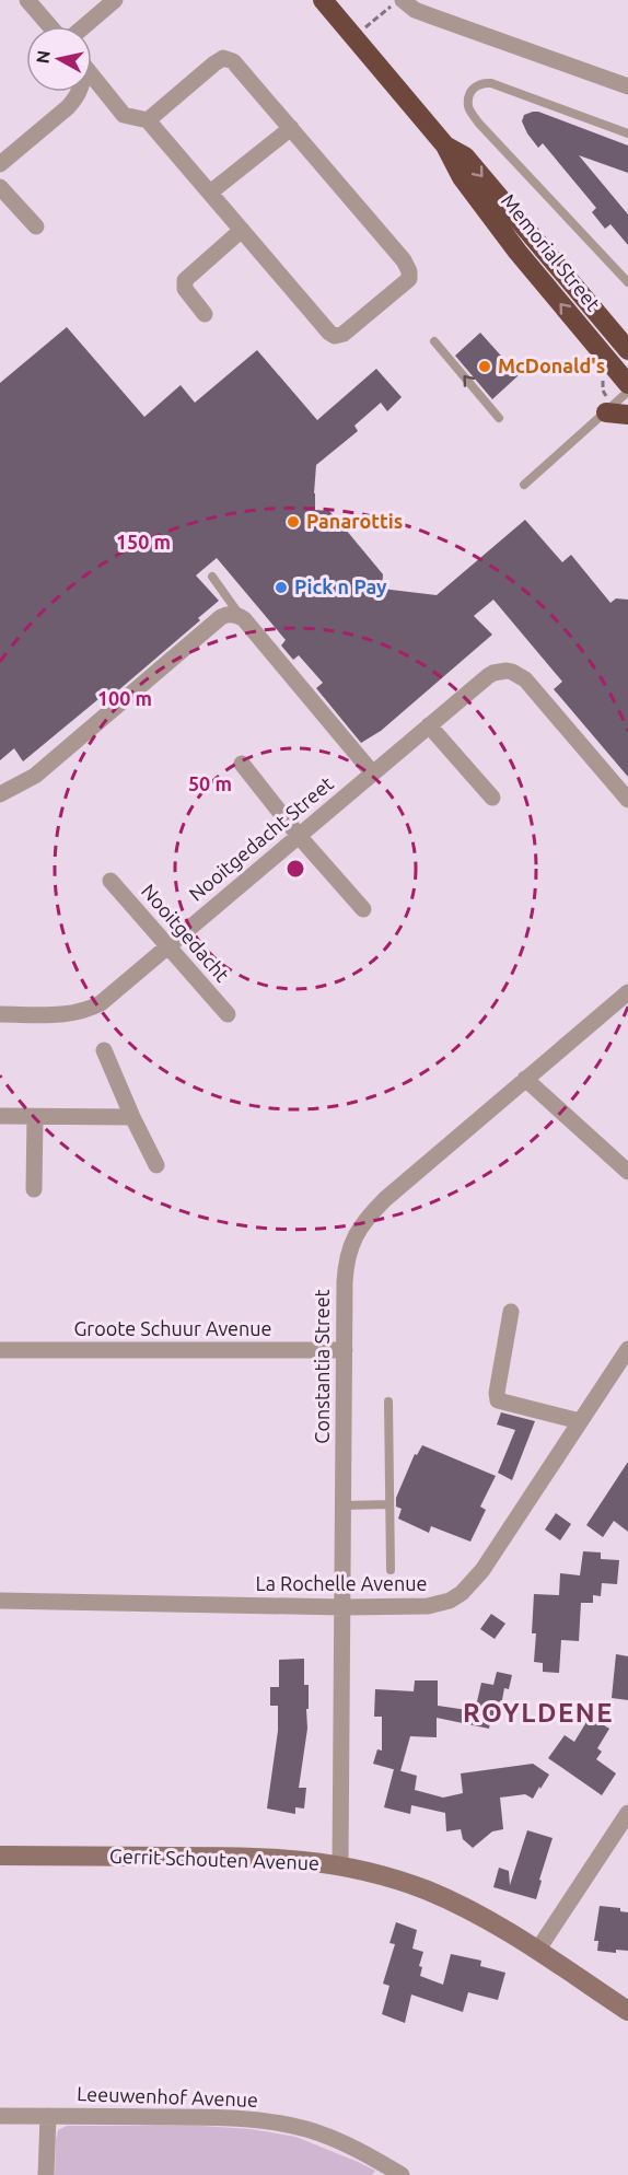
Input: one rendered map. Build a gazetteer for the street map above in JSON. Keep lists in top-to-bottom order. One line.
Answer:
{"streets":{"highway":["Memorial Street"],"street":["Nooitgedacht Street","Nooitgedacht","Groote Schuur Avenue","Constantia Street","La Rochelle Avenue","Gerrit Schouten Avenue","Leeuwenhof Avenue"]},"crossings":[["Nooitgedacht Street","Nooitgedacht"],["Groote Schuur Avenue","Constantia Street"],["Constantia Street","La Rochelle Avenue"],["Constantia Street","Gerrit Schouten Avenue"]],"districts":["ROYLDENE"],"places":["McDonald's","Panarottis","Pick n Pay"],"north":"left","rings":["150 m","100 m","50 m"]}
